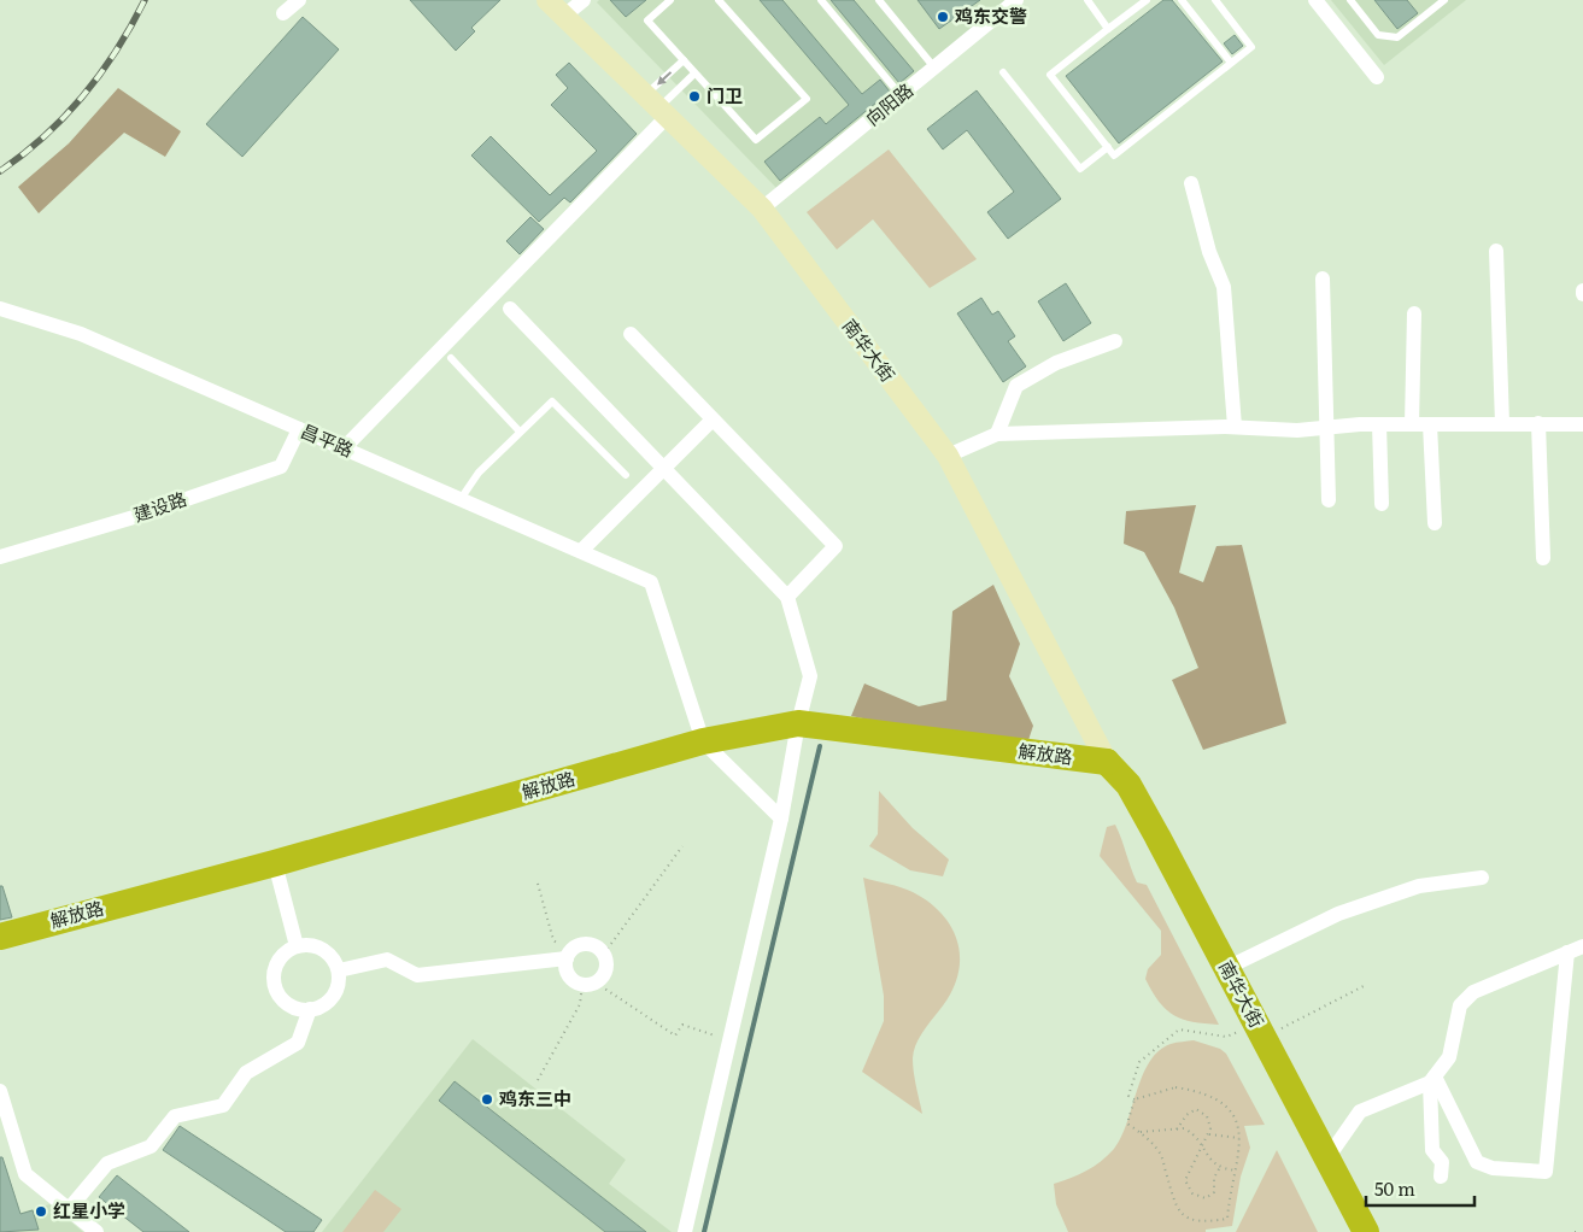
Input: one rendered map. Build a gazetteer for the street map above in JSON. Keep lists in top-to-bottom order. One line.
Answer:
{"streets":{"highway":["南华大街","解放路"],"street":["向阳路","昌平路","建设路"]},"crossings":[["向阳路","南华大街"],["南华大街","解放路"],["昌平路","建设路"],["昌平路","解放路"]],"places":["鸡东交警","门卫","鸡东三中","红星小学"],"scale_bar":"50 m"}
